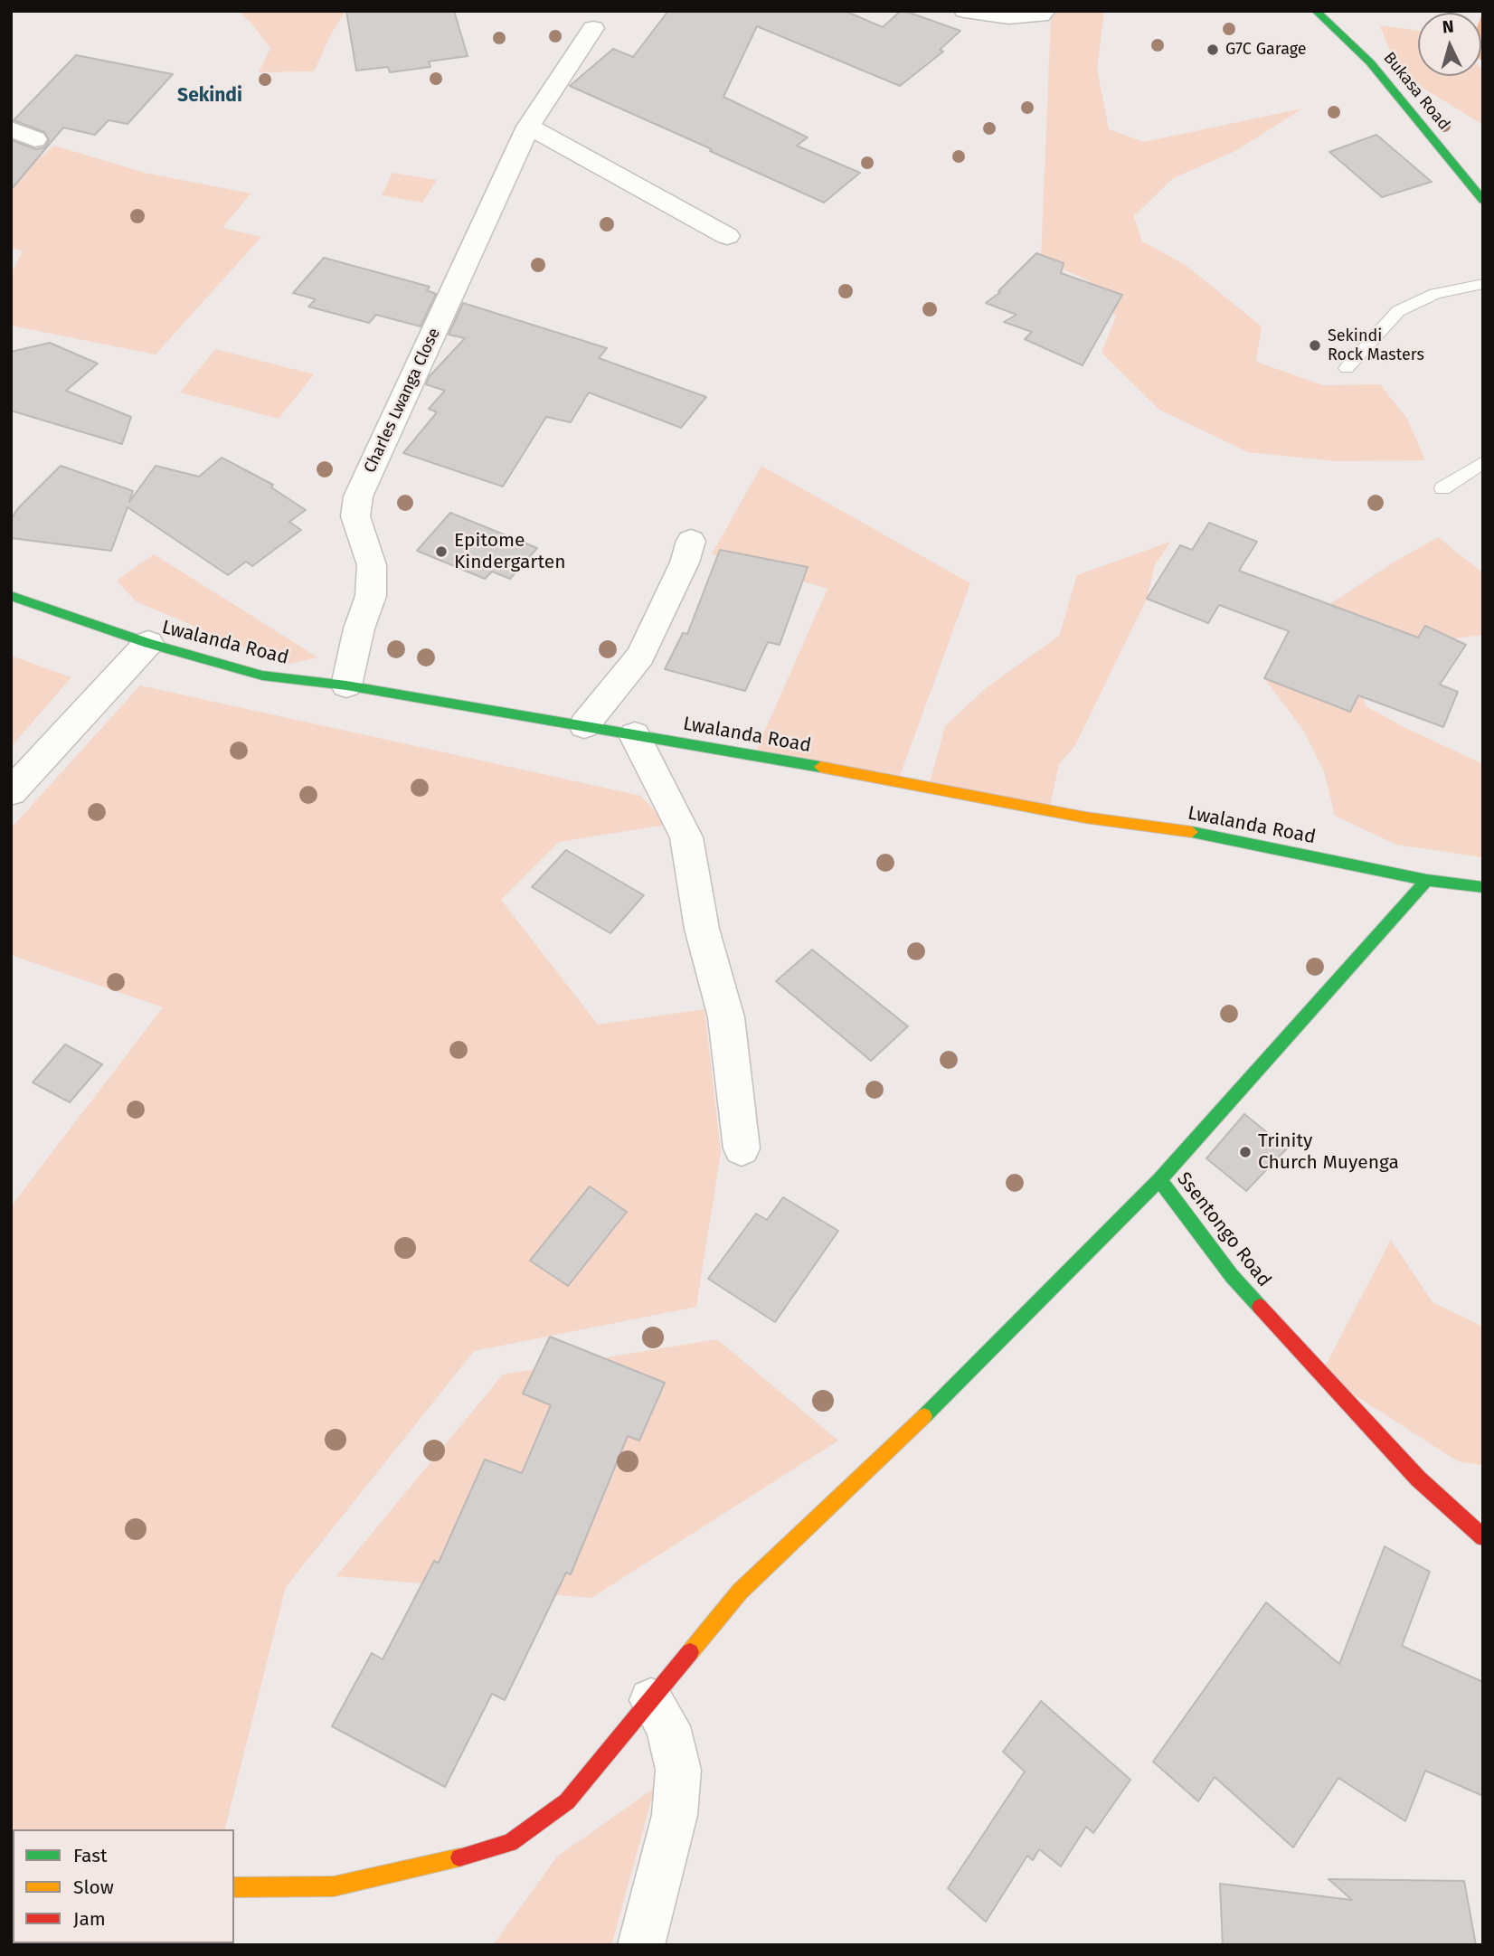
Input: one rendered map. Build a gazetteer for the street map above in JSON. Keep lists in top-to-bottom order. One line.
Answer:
{"streets":{"street":["Bukasa Road","Charles Lwanga Close","Lwalanda Road","Ssentongo Road"]},"crossings":[["Charles Lwanga Close","Lwalanda Road"],["Lwalanda Road","Ssentongo Road"]],"districts":["Sekindi"],"places":["G7C Garage","Sekindi Rock Masters","Epitome Kindergarten","Trinity Church Muyenga"],"legend":["Fast","Slow","Jam"],"north":"top"}
